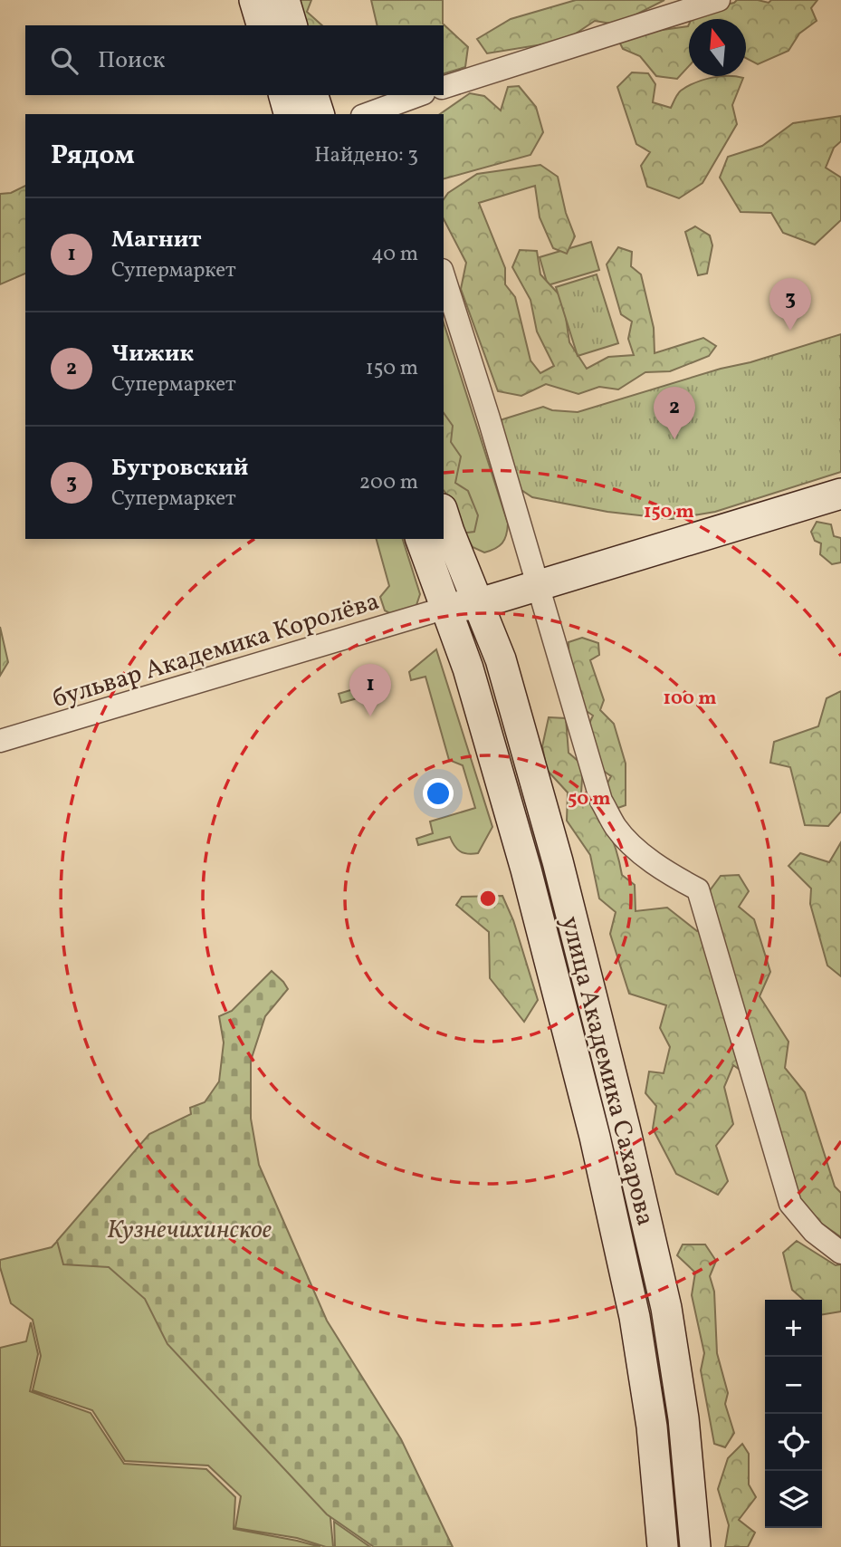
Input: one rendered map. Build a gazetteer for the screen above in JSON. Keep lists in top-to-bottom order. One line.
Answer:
{"streets":{"main road":["улица Академика Сахарова"],"street":["бульвар Академика Королёва"]},"crossings":[["бульвар Академика Королёва","улица Академика Сахарова"]],"parks":["Кузнечихинское"],"north":"top","page":{"search":"Поиск","heading":["Рядом","Найдено: 3"],"list":[{"mark":"1","name":"Магнит","note":"Супермаркет","value":"40 m"},{"mark":"2","name":"Чижик","note":"Супермаркет","value":"150 m"},{"mark":"3","name":"Бугровский","note":"Супермаркет","value":"200 m"}],"pins":["3","2","1"],"map_buttons":["+","−"]},"rings":["150 m","100 m","50 m"]}
